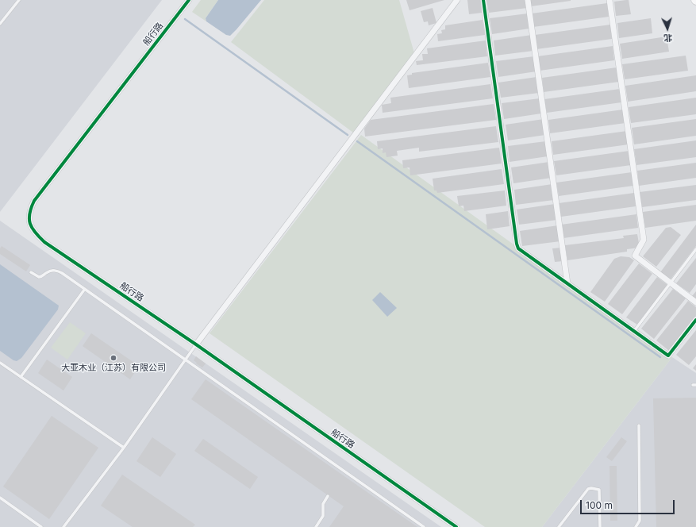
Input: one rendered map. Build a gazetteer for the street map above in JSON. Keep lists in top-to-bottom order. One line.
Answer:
{"streets":{"street":["船行路"]},"places":["大亚木业（江苏）有限公司"],"scale_bar":"100 m","north":"bottom"}
